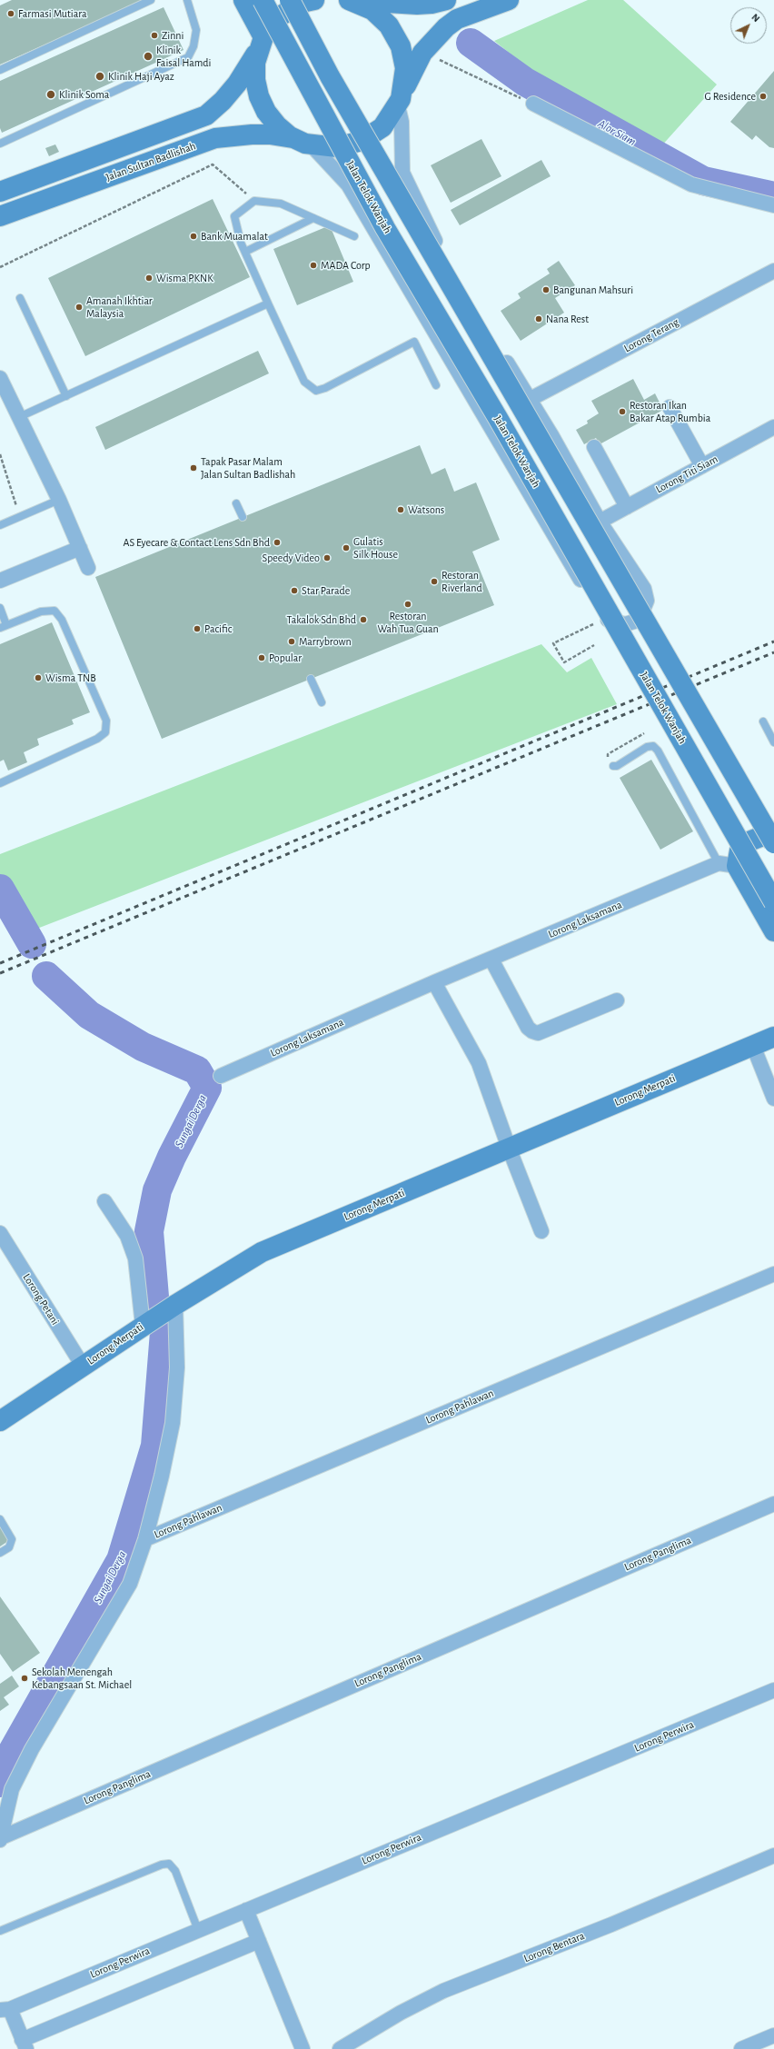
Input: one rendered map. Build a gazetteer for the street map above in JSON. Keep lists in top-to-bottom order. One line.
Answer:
{"streets":{"main road":["Jalan Sultan Badlishah","Jalan Telok Wanjah","Lorong Merpati"],"street":["Lorong Terang","Lorong Titi Siam","Lorong Laksamana","Lorong Petani","Lorong Pahlawan","Lorong Panglima","Lorong Perwira","Lorong Bentara"]},"crossings":[["Lorong Merpati","Lorong Petani"]],"water":["Alor Siam","Sungai Derga"],"places":["Farmasi Mutiara","Zinni","Klinik Faisal Hamdi","Klinik Haji Ayaz","Klinik Soma","G Residence","Bank Muamalat","MADA Corp","Wisma PKNK","Bangunan Mahsuri","Amanah Ikhtiar Malaysia","Nana Rest","Restoran Ikan Bakar Atap Rumbia","Tapak Pasar Malam Jalan Sultan Badlishah","Watsons","AS Eyecare & Contact Lens Sdn Bhd","Gulatis Silk House","Speedy Video","Restoran Riverland","Star Parade","Restoran Wah Tua Guan","Takalok Sdn Bhd","Pacific","Marrybrown","Popular","Wisma TNB","Sekolah Menengah Kebangsaan St. Michael"],"north":"top right"}
